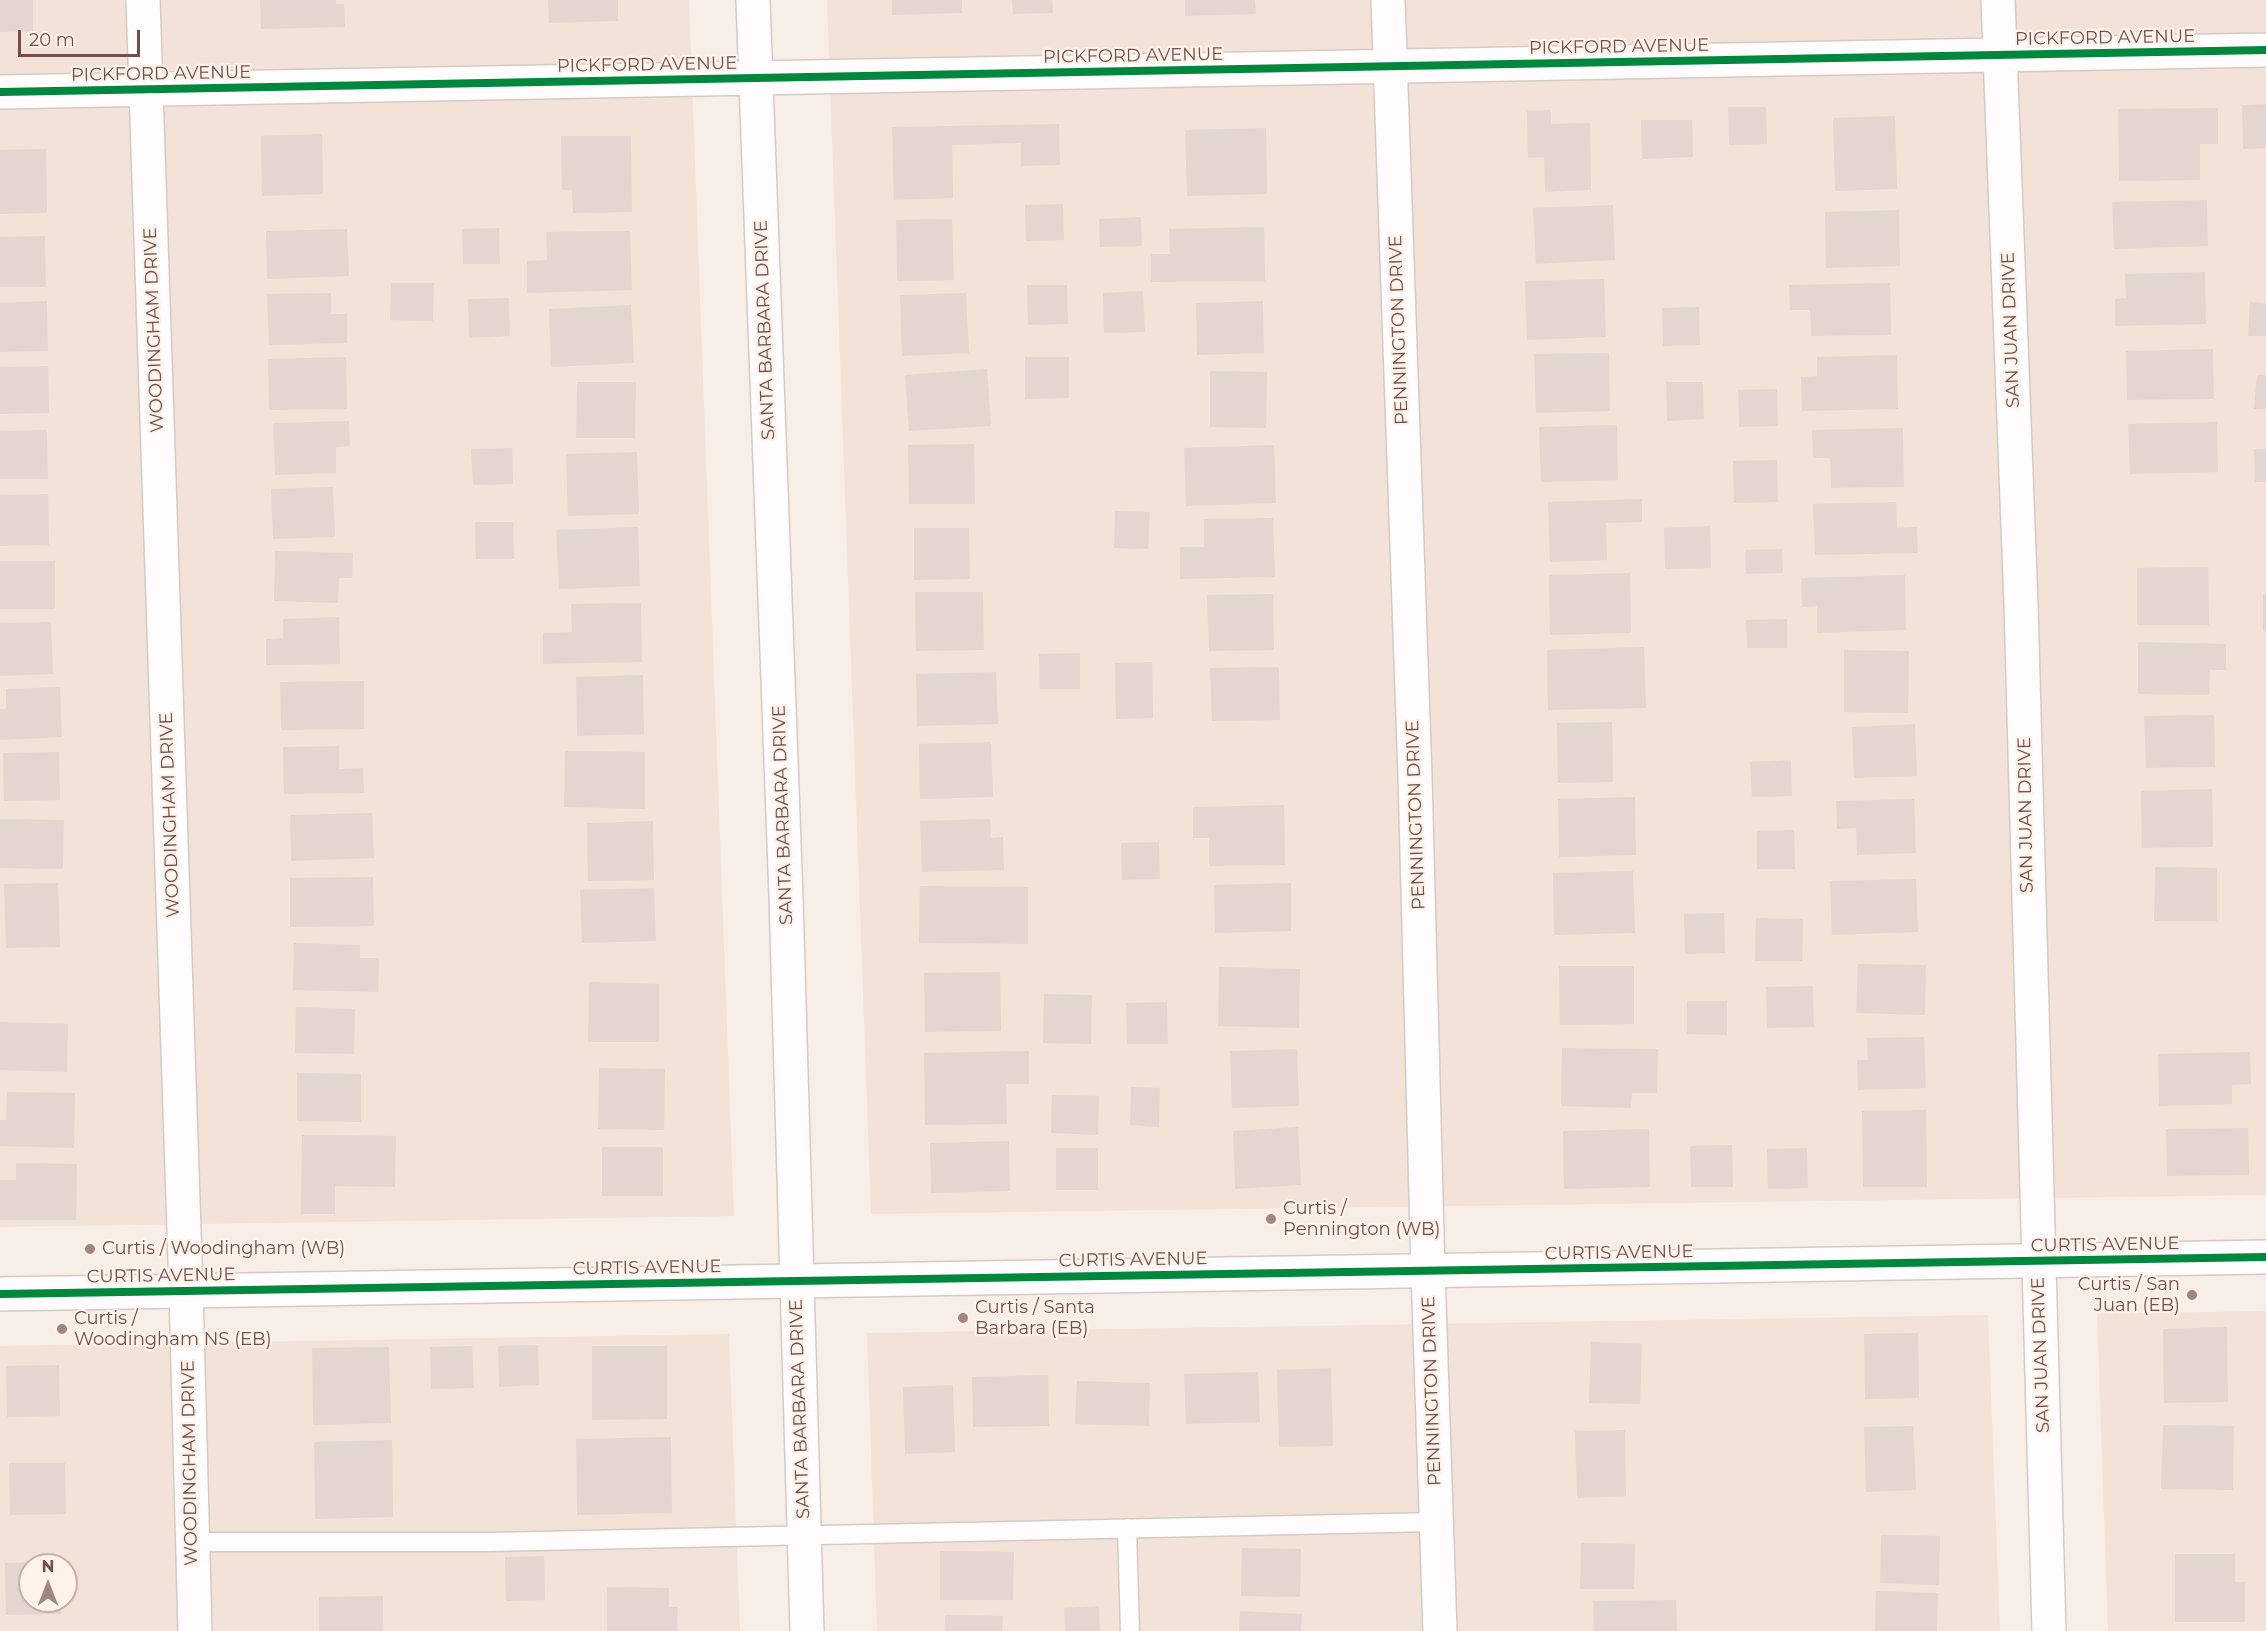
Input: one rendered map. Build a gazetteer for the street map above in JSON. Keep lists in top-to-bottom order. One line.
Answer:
{"streets":{"street":["PICKFORD AVENUE","WOODINGHAM DRIVE","SANTA BARBARA DRIVE","PENNINGTON DRIVE","SAN JUAN DRIVE","CURTIS AVENUE"]},"crossings":[["PICKFORD AVENUE","WOODINGHAM DRIVE"],["PICKFORD AVENUE","SANTA BARBARA DRIVE"],["PICKFORD AVENUE","PENNINGTON DRIVE"],["PICKFORD AVENUE","SAN JUAN DRIVE"],["WOODINGHAM DRIVE","CURTIS AVENUE"],["SANTA BARBARA DRIVE","CURTIS AVENUE"],["PENNINGTON DRIVE","CURTIS AVENUE"],["SAN JUAN DRIVE","CURTIS AVENUE"]],"places":["Curtis / Pennington (WB)","Curtis / Woodingham (WB)","Curtis / San Juan (EB)","Curtis / Santa Barbara (EB)","Curtis / Woodingham NS (EB)"],"scale_bar":"20 m","north":"top"}
